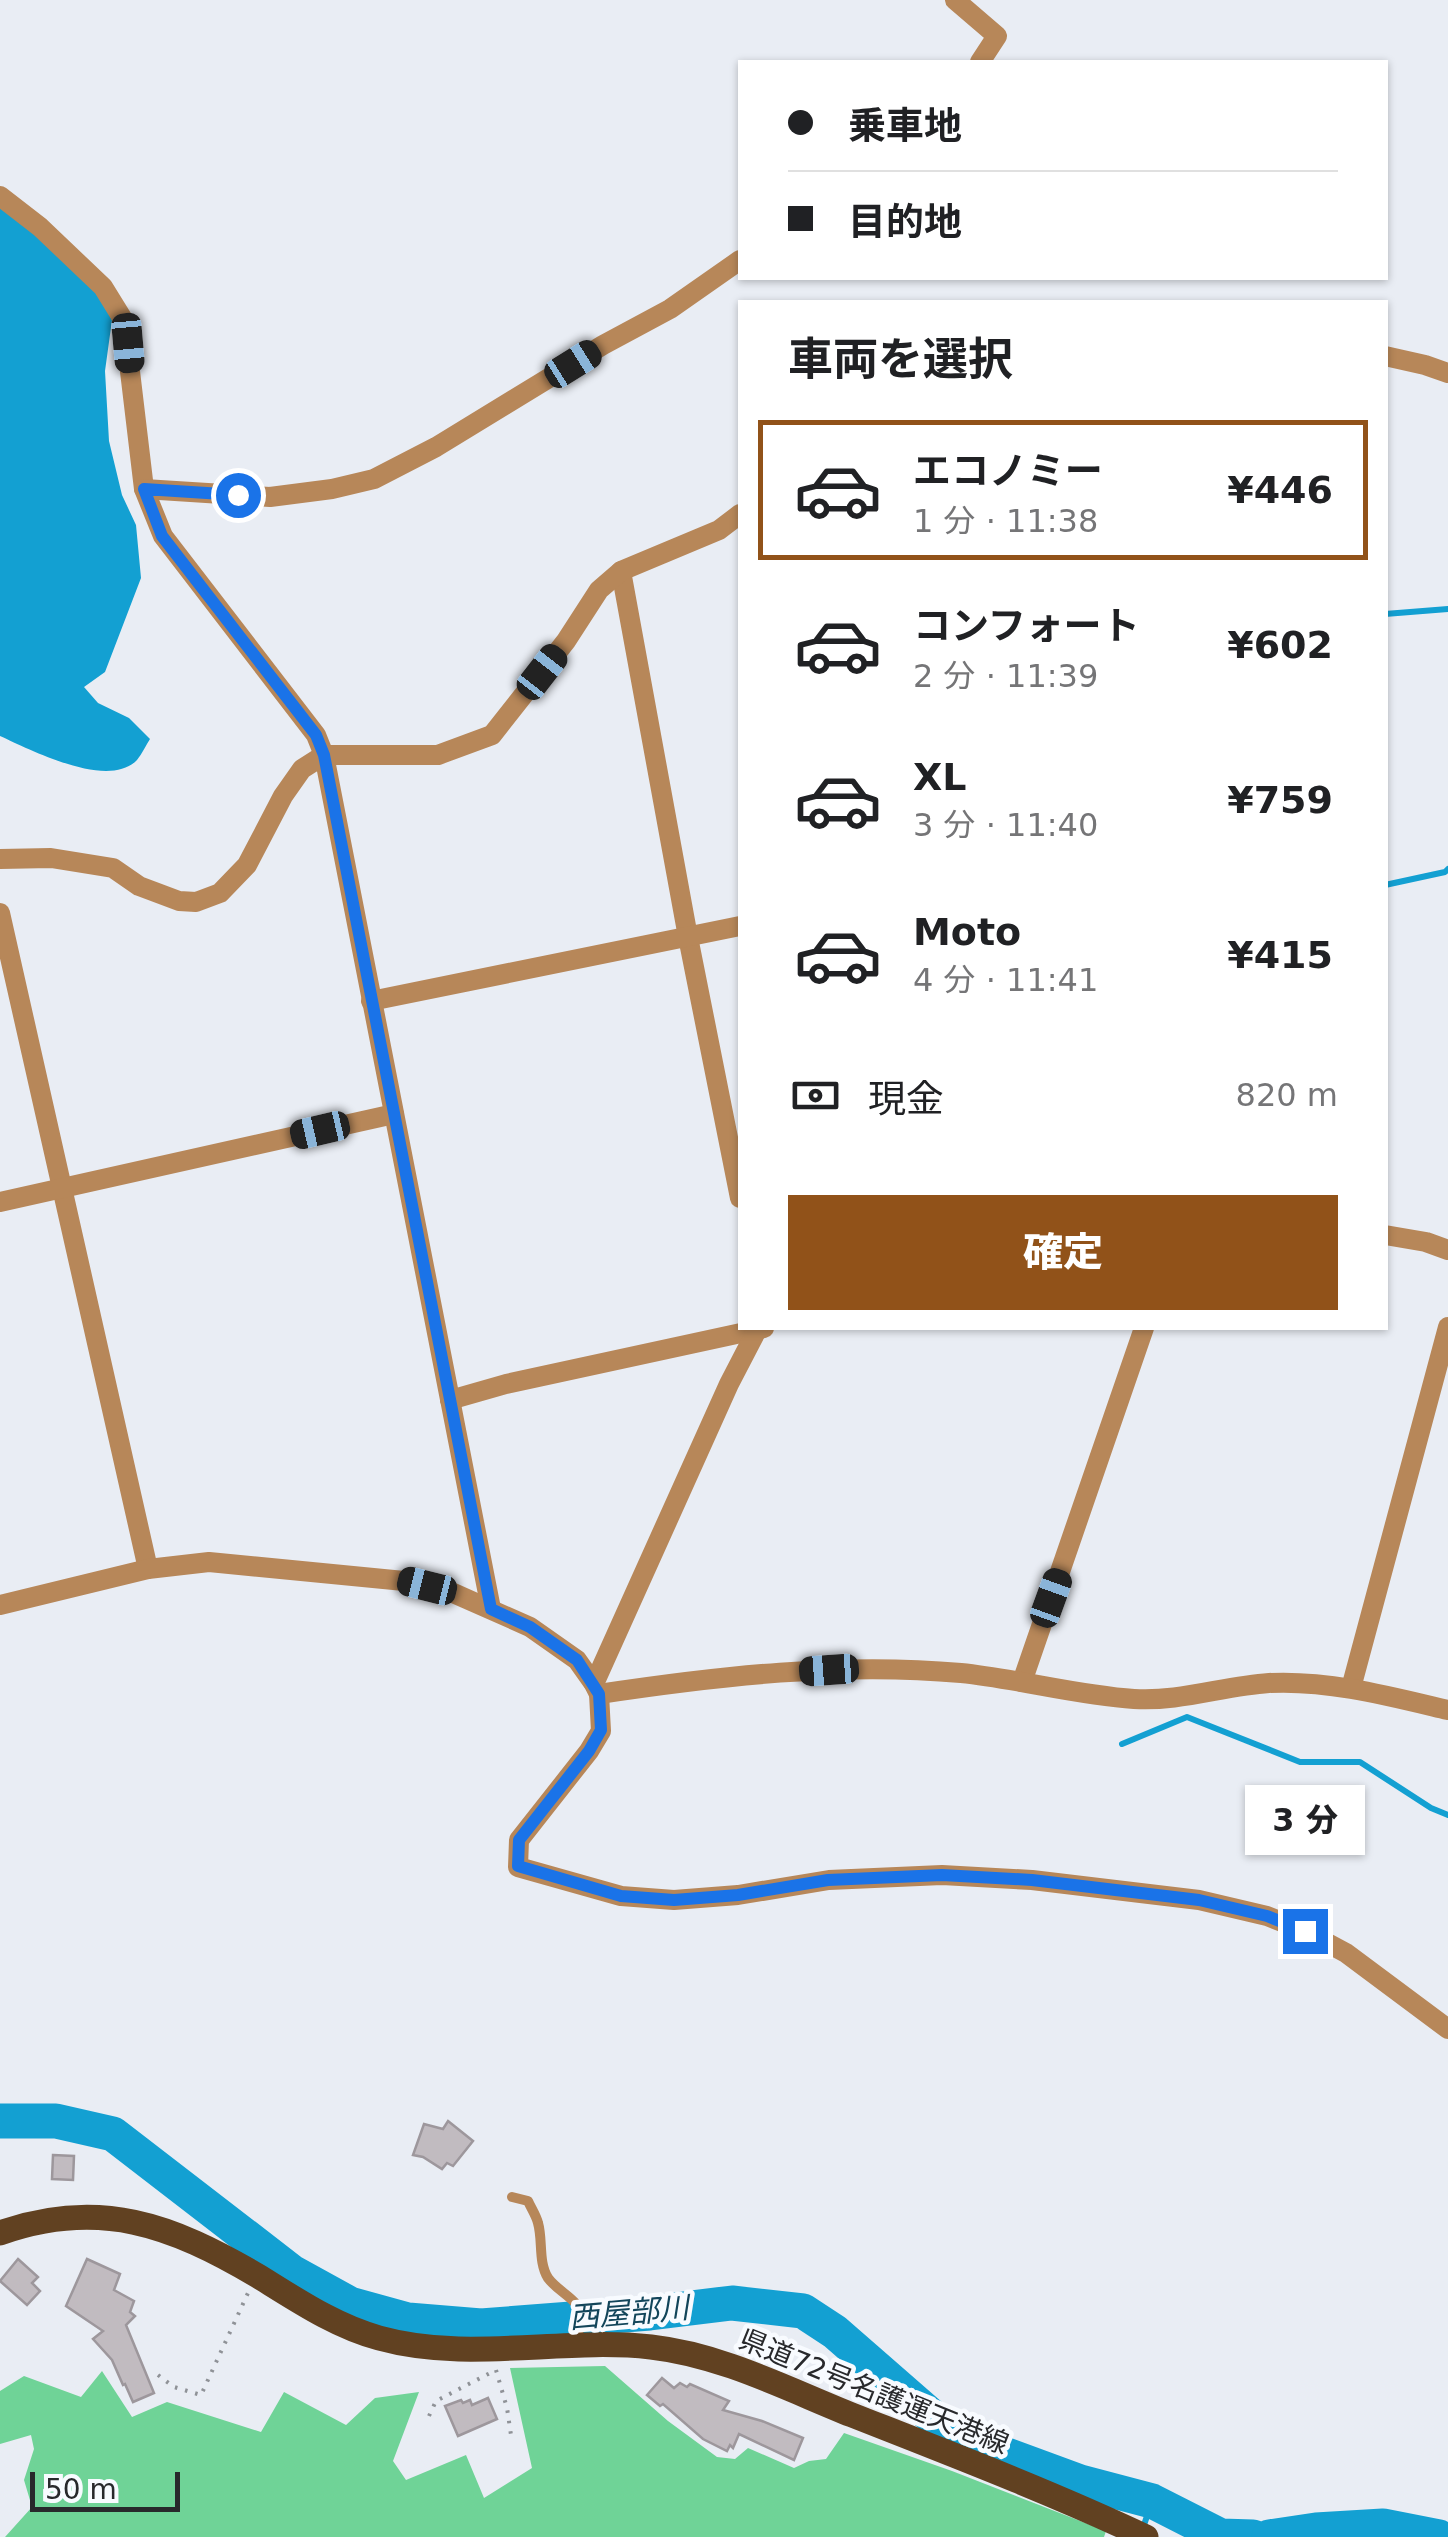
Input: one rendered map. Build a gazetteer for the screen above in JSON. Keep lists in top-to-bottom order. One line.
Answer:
{"streets":{"main road":["県道72号名護運天港線"]},"water":["西屋部川"],"scale_bar":"50 m","page":{"banner":["乗車地","目的地"],"heading":"車両を選択","list":[{"name":"エコノミー","note":"1 分 · 11:38","value":"¥446"},{"name":"コンフォート","note":"2 分 · 11:39","value":"¥602"},{"name":"XL","note":"3 分 · 11:40","value":"¥759"},{"name":"Moto","note":"4 分 · 11:41","value":"¥415"}],"pay":["現金","820 m"],"buttons":"確定","bubble":"3 分","scale":"50 m"}}
